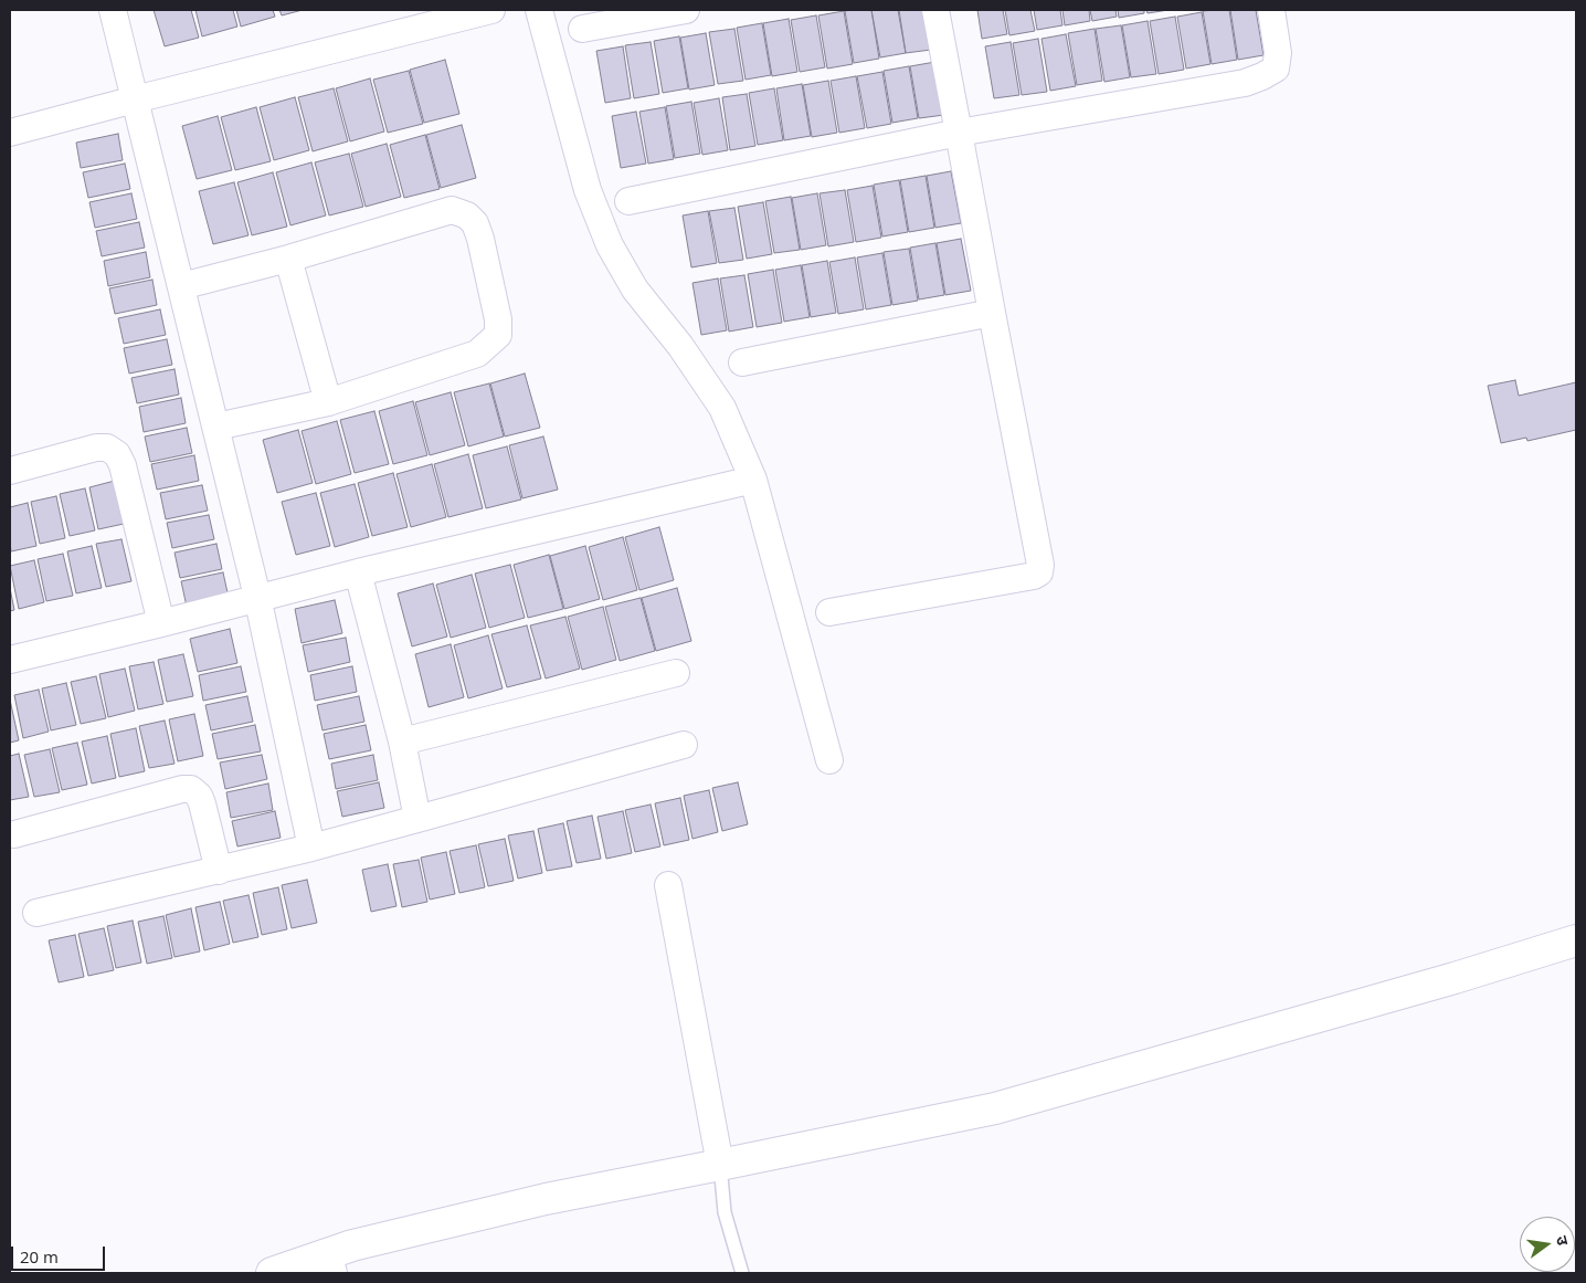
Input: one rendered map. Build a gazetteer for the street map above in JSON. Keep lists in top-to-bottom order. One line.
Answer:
{"scale_bar":"20 m","north":"right"}
